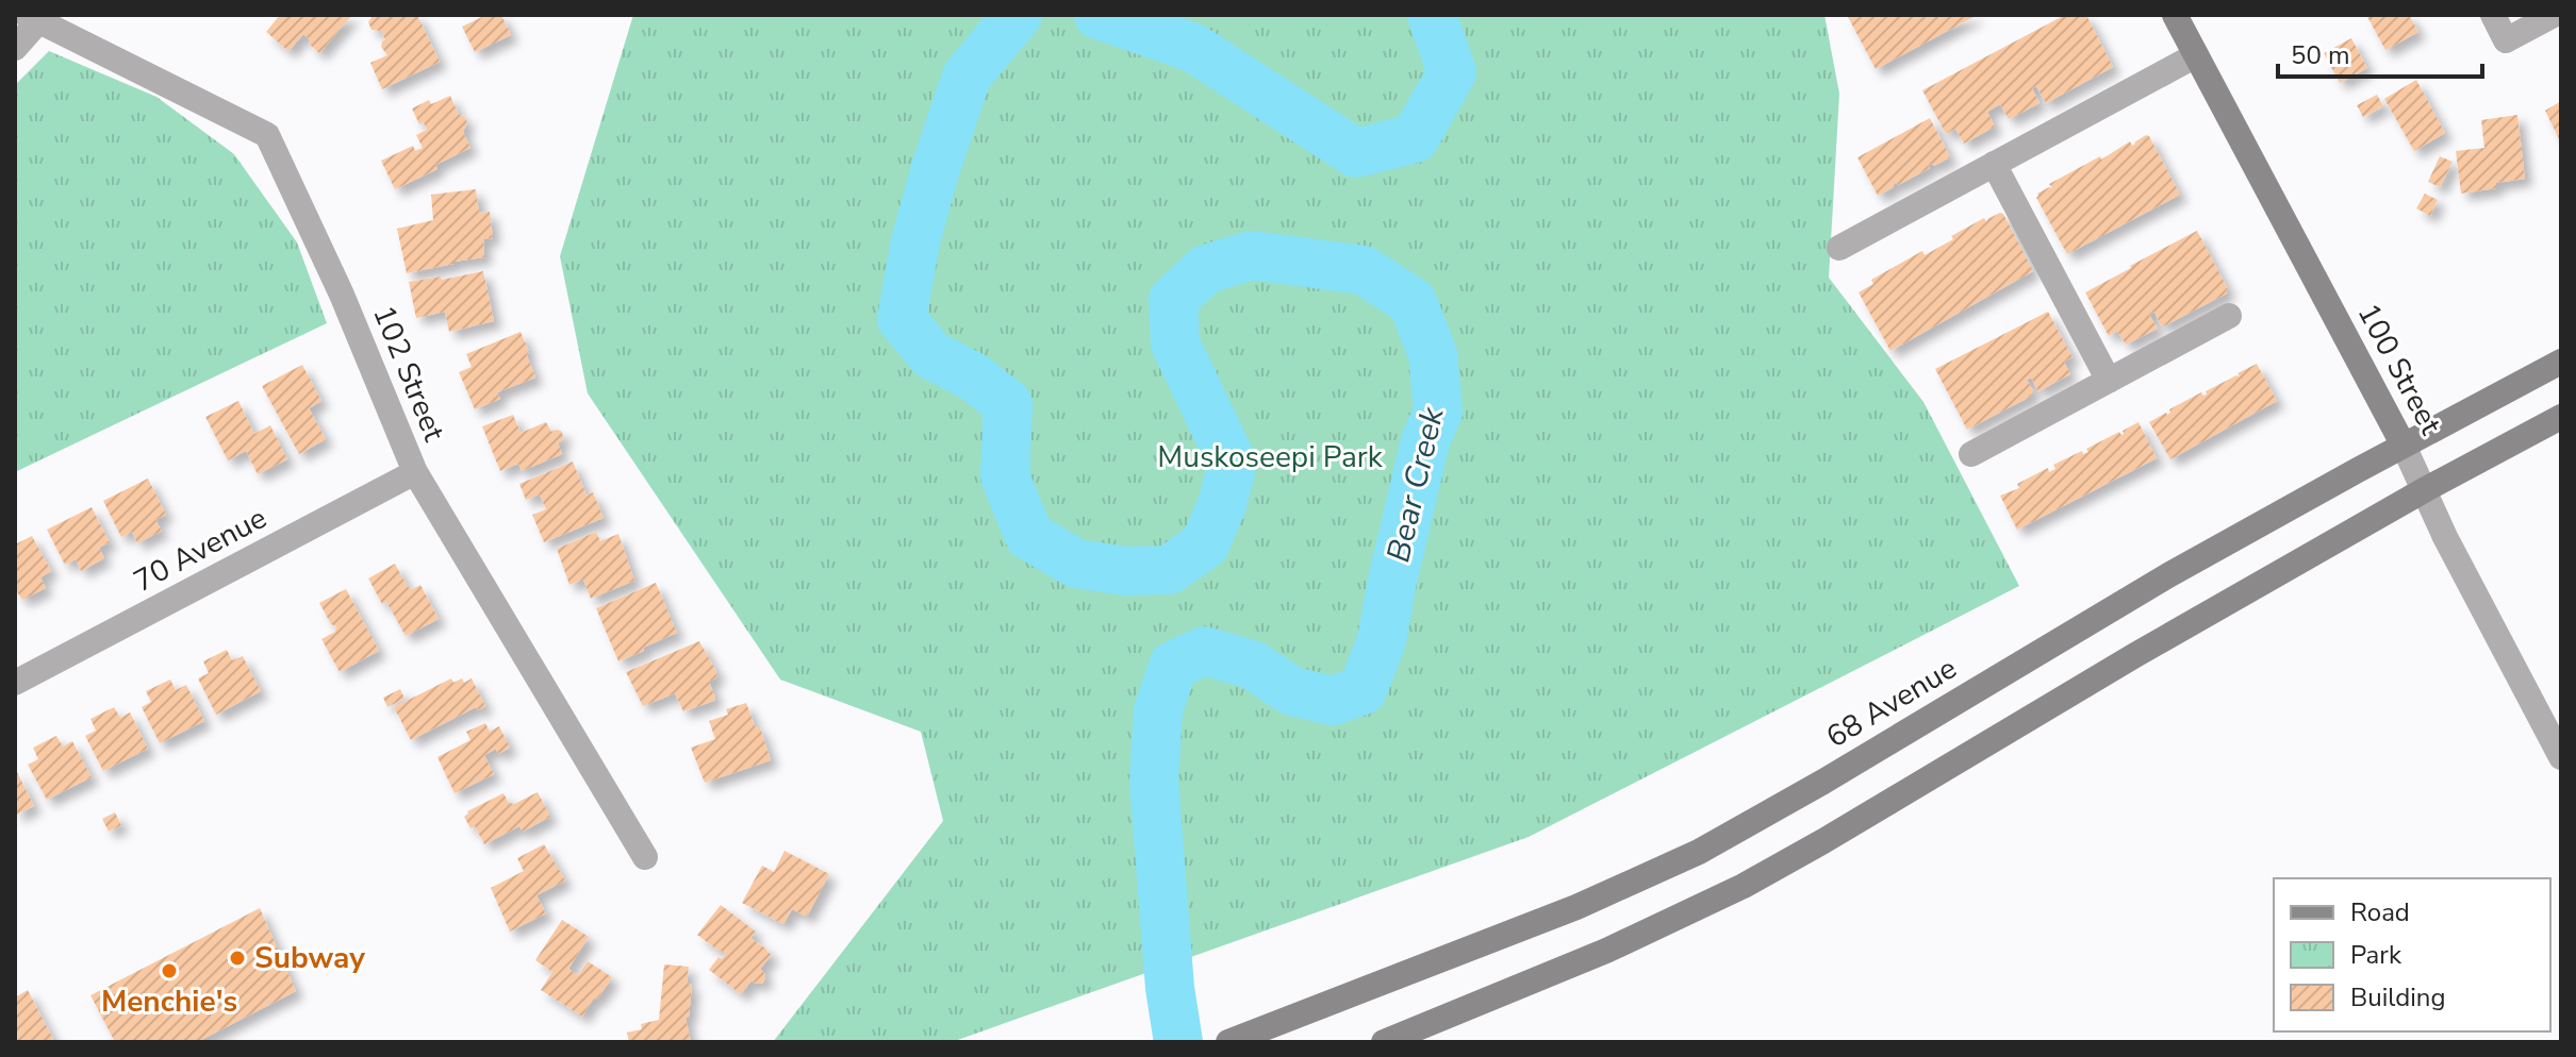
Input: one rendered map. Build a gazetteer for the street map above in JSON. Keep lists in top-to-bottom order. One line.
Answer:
{"streets":{"main road":["100 Street","68 Avenue"],"street":["102 Street","70 Avenue"]},"crossings":[["100 Street","68 Avenue"],["102 Street","70 Avenue"]],"water":["Bear Creek"],"parks":["Muskoseepi Park"],"places":["Subway","Menchie's"],"legend":["Road","Park","Building"],"scale_bar":"50 m"}
